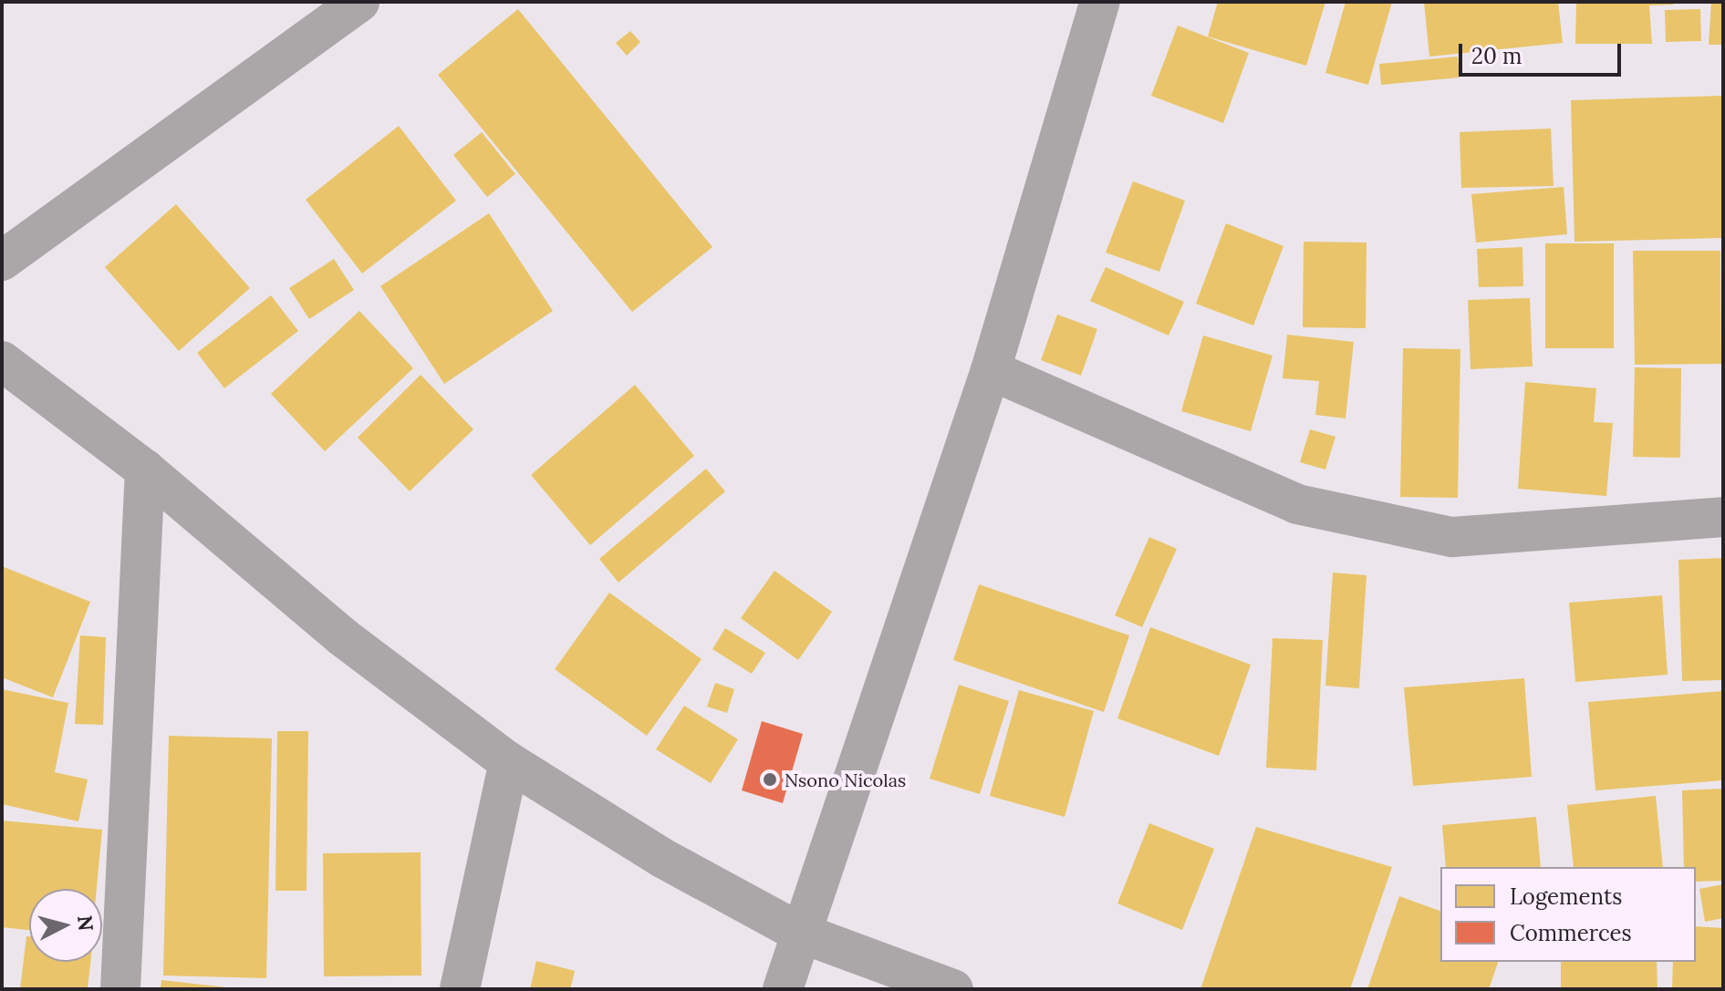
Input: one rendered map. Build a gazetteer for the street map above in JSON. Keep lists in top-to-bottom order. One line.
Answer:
{"places":["Nsono Nicolas"],"legend":["Logements","Commerces"],"scale_bar":"20 m","north":"right"}
